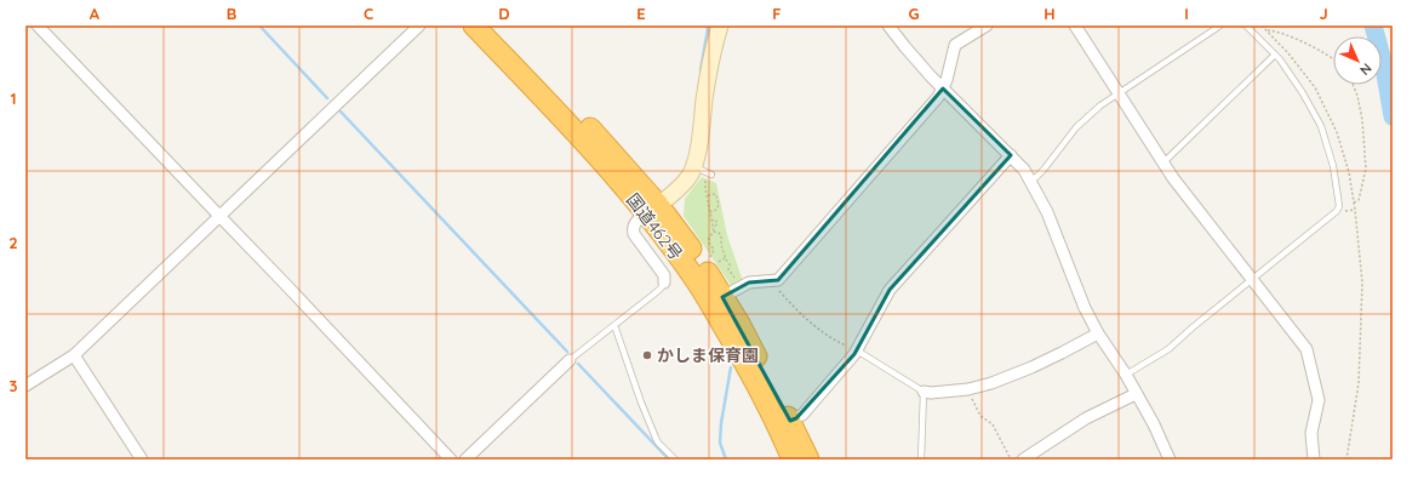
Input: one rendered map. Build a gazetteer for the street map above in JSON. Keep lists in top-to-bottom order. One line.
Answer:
{"streets":{"highway":["国道462号"]},"places":["かしま保育園"],"north":"bottom right","grid":{"columns":["A","B","C","D","E","F","G","H","I","J"],"rows":["1","2","3"]}}
